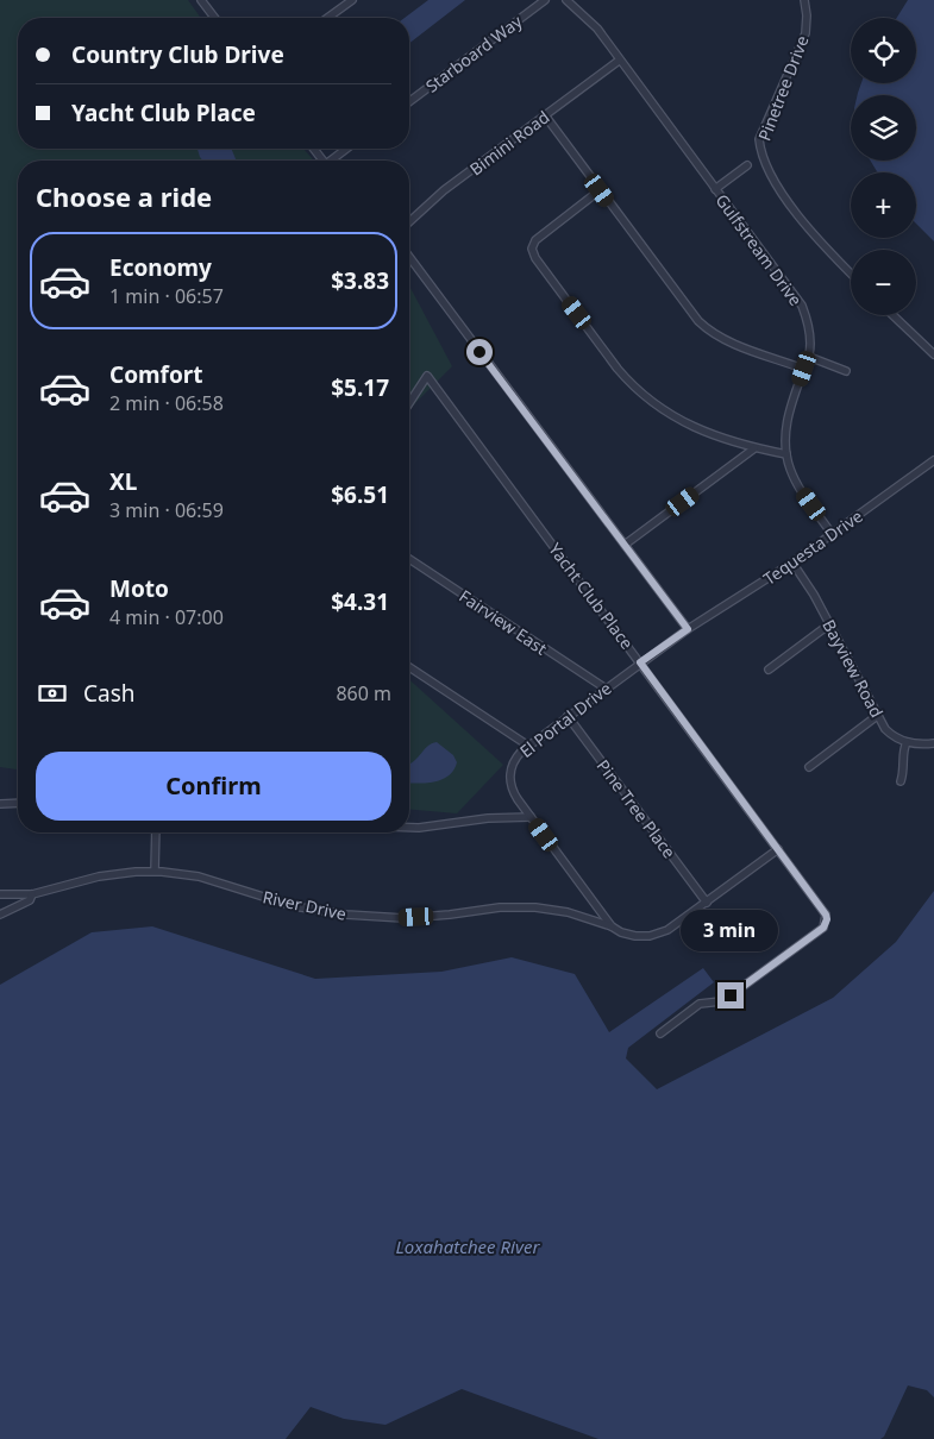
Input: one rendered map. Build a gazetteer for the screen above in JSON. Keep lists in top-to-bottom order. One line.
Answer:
{"streets":{"street":["Starboard Way","Pinetree Drive","Bimini Road","Gulfstream Drive","Tequesta Drive","Yacht Club Place","Fairview East","Bayview Road","El Portal Drive","Pine Tree Place","River Drive"]},"crossings":[["Bimini Road","Gulfstream Drive"],["Gulfstream Drive","Tequesta Drive"],["Tequesta Drive","Bayview Road"],["Tequesta Drive","El Portal Drive"],["Yacht Club Place","El Portal Drive"],["Fairview East","El Portal Drive"],["El Portal Drive","Pine Tree Place"],["El Portal Drive","River Drive"]],"water":["Loxahatchee River"],"page":{"map_buttons":["+","−"],"banner":["Country Club Drive","Yacht Club Place"],"heading":"Choose a ride","list":[{"name":"Economy","note":"1 min · 06:57","value":"$3.83"},{"name":"Comfort","note":"2 min · 06:58","value":"$5.17"},{"name":"XL","note":"3 min · 06:59","value":"$6.51"},{"name":"Moto","note":"4 min · 07:00","value":"$4.31"}],"pay":["Cash","860 m"],"buttons":"Confirm","bubble":"3 min"}}
